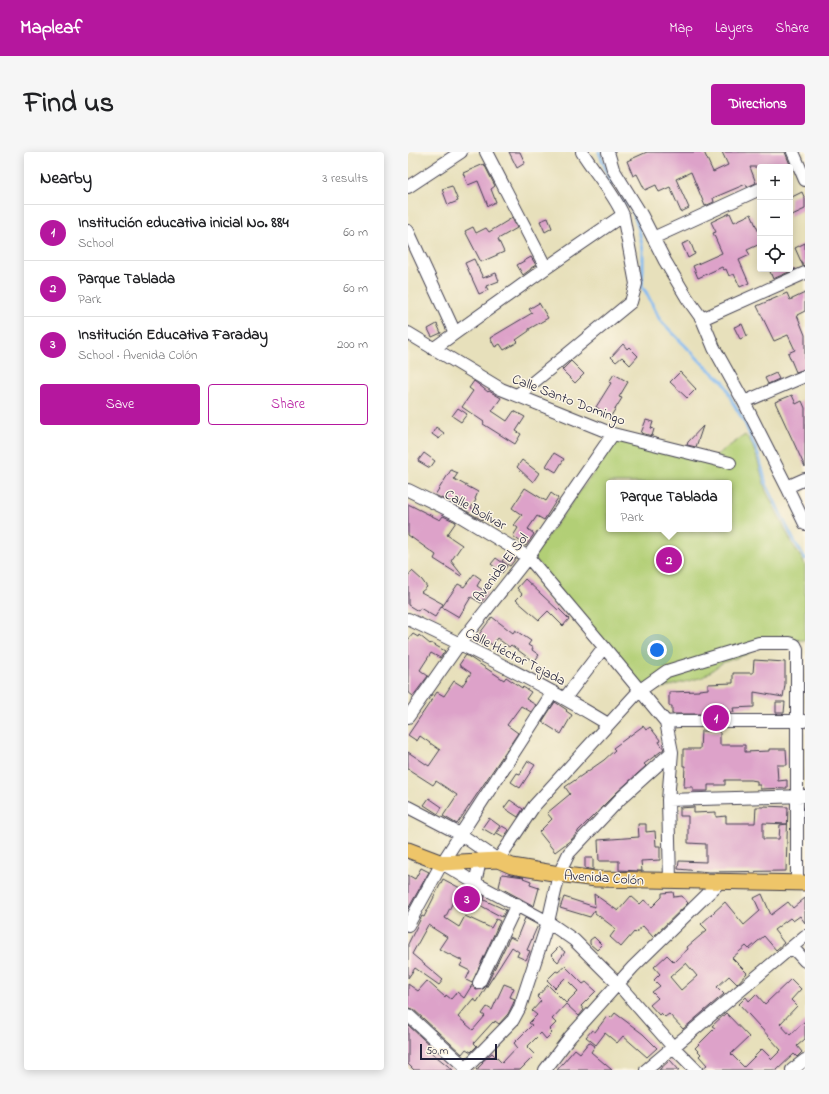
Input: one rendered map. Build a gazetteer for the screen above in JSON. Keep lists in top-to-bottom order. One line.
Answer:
{"streets":{"main road":["Avenida Colón"],"street":["Calle Santo Domingo","Calle Bolívar","Avenida El Sol","Calle Héctor Tejada"]},"crossings":[["Calle Santo Domingo","Avenida El Sol"],["Calle Bolívar","Avenida El Sol"],["Avenida El Sol","Calle Héctor Tejada"]],"scale_bar":"50 m","page":{"header":"Mapleaf","nav":["Map","Layers","Share"],"title":"Find us","buttons":["Directions",["Save","Share"]],"heading":["Nearby","3 results"],"map_buttons":["+","−"],"list":[{"mark":"1","name":"Institución educativa inicial No. 884","note":"School","value":"60 m"},{"mark":"2","name":"Parque Tablada","note":"Park","value":"60 m"},{"mark":"3","name":"Institución Educativa Faraday","note":"School · Avenida Colón","value":"200 m"}],"popup":["Parque Tablada","Park"],"pins":["2","1","3"],"scale":"50 m"}}
